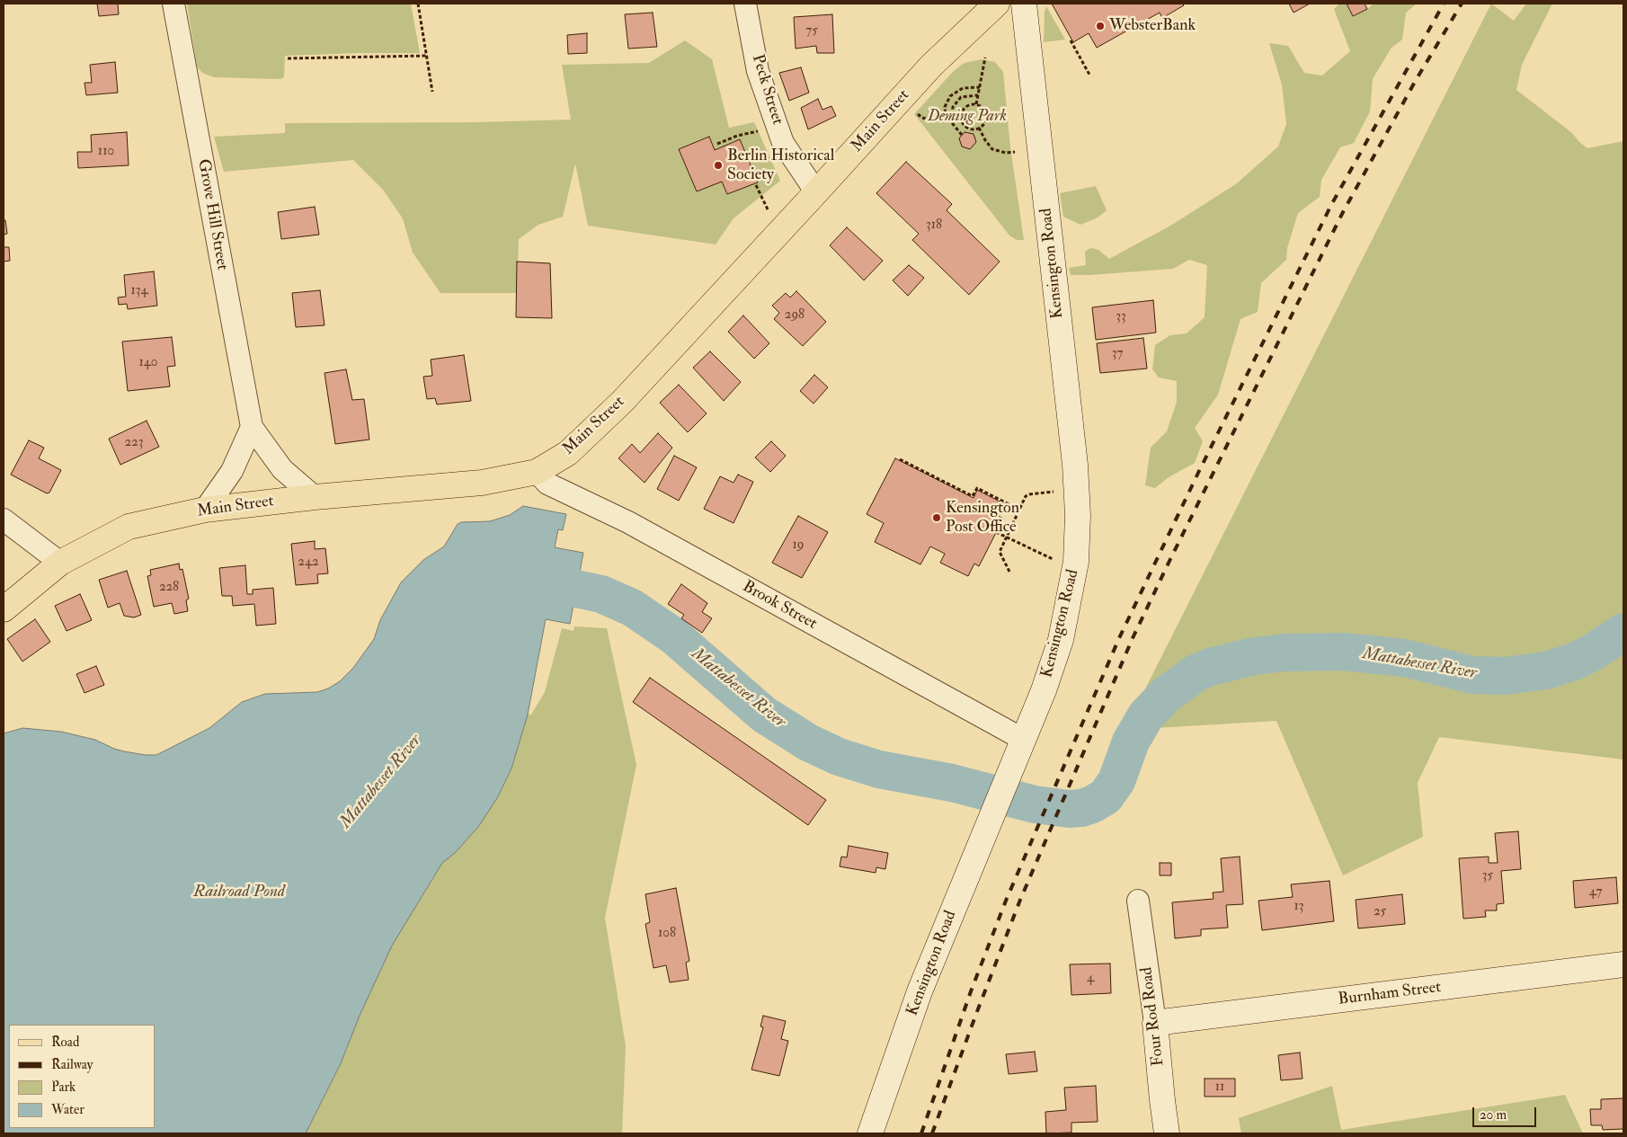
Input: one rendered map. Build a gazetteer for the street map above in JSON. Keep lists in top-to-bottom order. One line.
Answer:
{"streets":{"main road":["Main Street"],"street":["Peck Street","Grove Hill Street","Kensington Road","Brook Street","Burnham Street","Four Rod Road"]},"crossings":[["Peck Street","Main Street"],["Main Street","Grove Hill Street"],["Main Street","Brook Street"],["Kensington Road","Brook Street"],["Burnham Street","Four Rod Road"]],"water":["Mattabesset River","Railroad Pond"],"parks":["Deming Park"],"places":["WebsterBank","Berlin Historical Society","Kensington Post Office"],"house_numbers":["75","110","318","134","298","33","37","140","223","19","242","228","35","47","13","25","108","4","11"],"legend":["Road","Railway","Park","Water"],"scale_bar":"20 m"}
